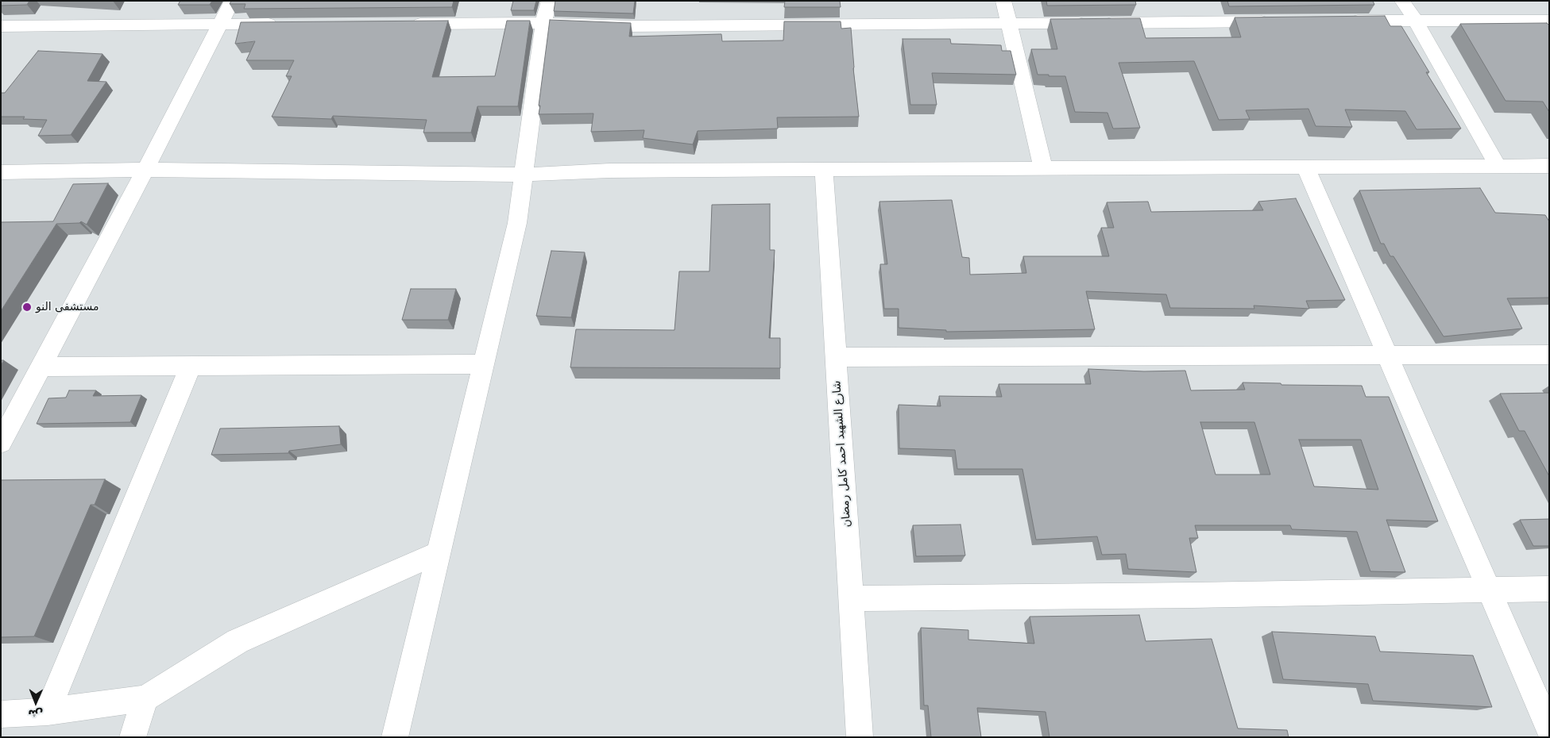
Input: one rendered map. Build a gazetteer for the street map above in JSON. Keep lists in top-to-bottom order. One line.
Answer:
{"streets":{"street":["شارع الشهيد احمد كامل رمضان"]},"places":["مستشفى النو"],"north":"bottom"}
